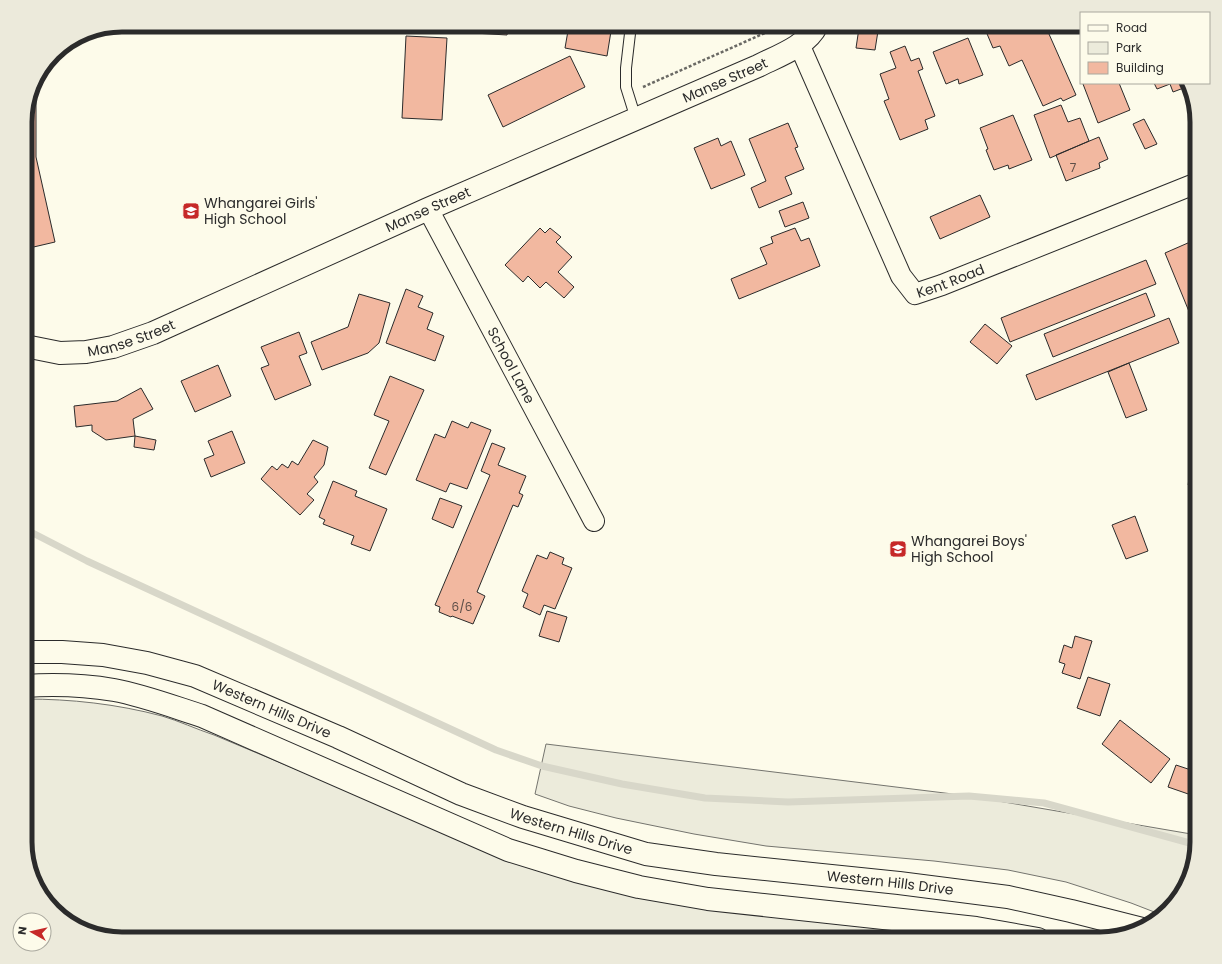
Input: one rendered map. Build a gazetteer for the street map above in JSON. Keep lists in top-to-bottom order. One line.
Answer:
{"streets":{"main road":["Manse Street","Western Hills Drive"],"street":["Kent Road","School Lane"]},"crossings":[["Manse Street","Kent Road"],["Manse Street","School Lane"]],"places":{"school or university":["Whangarei Girls' High School","Whangarei Boys' High School"]},"house_numbers":["7","6/6"],"legend":["Road","Park","Building"],"north":"left"}
